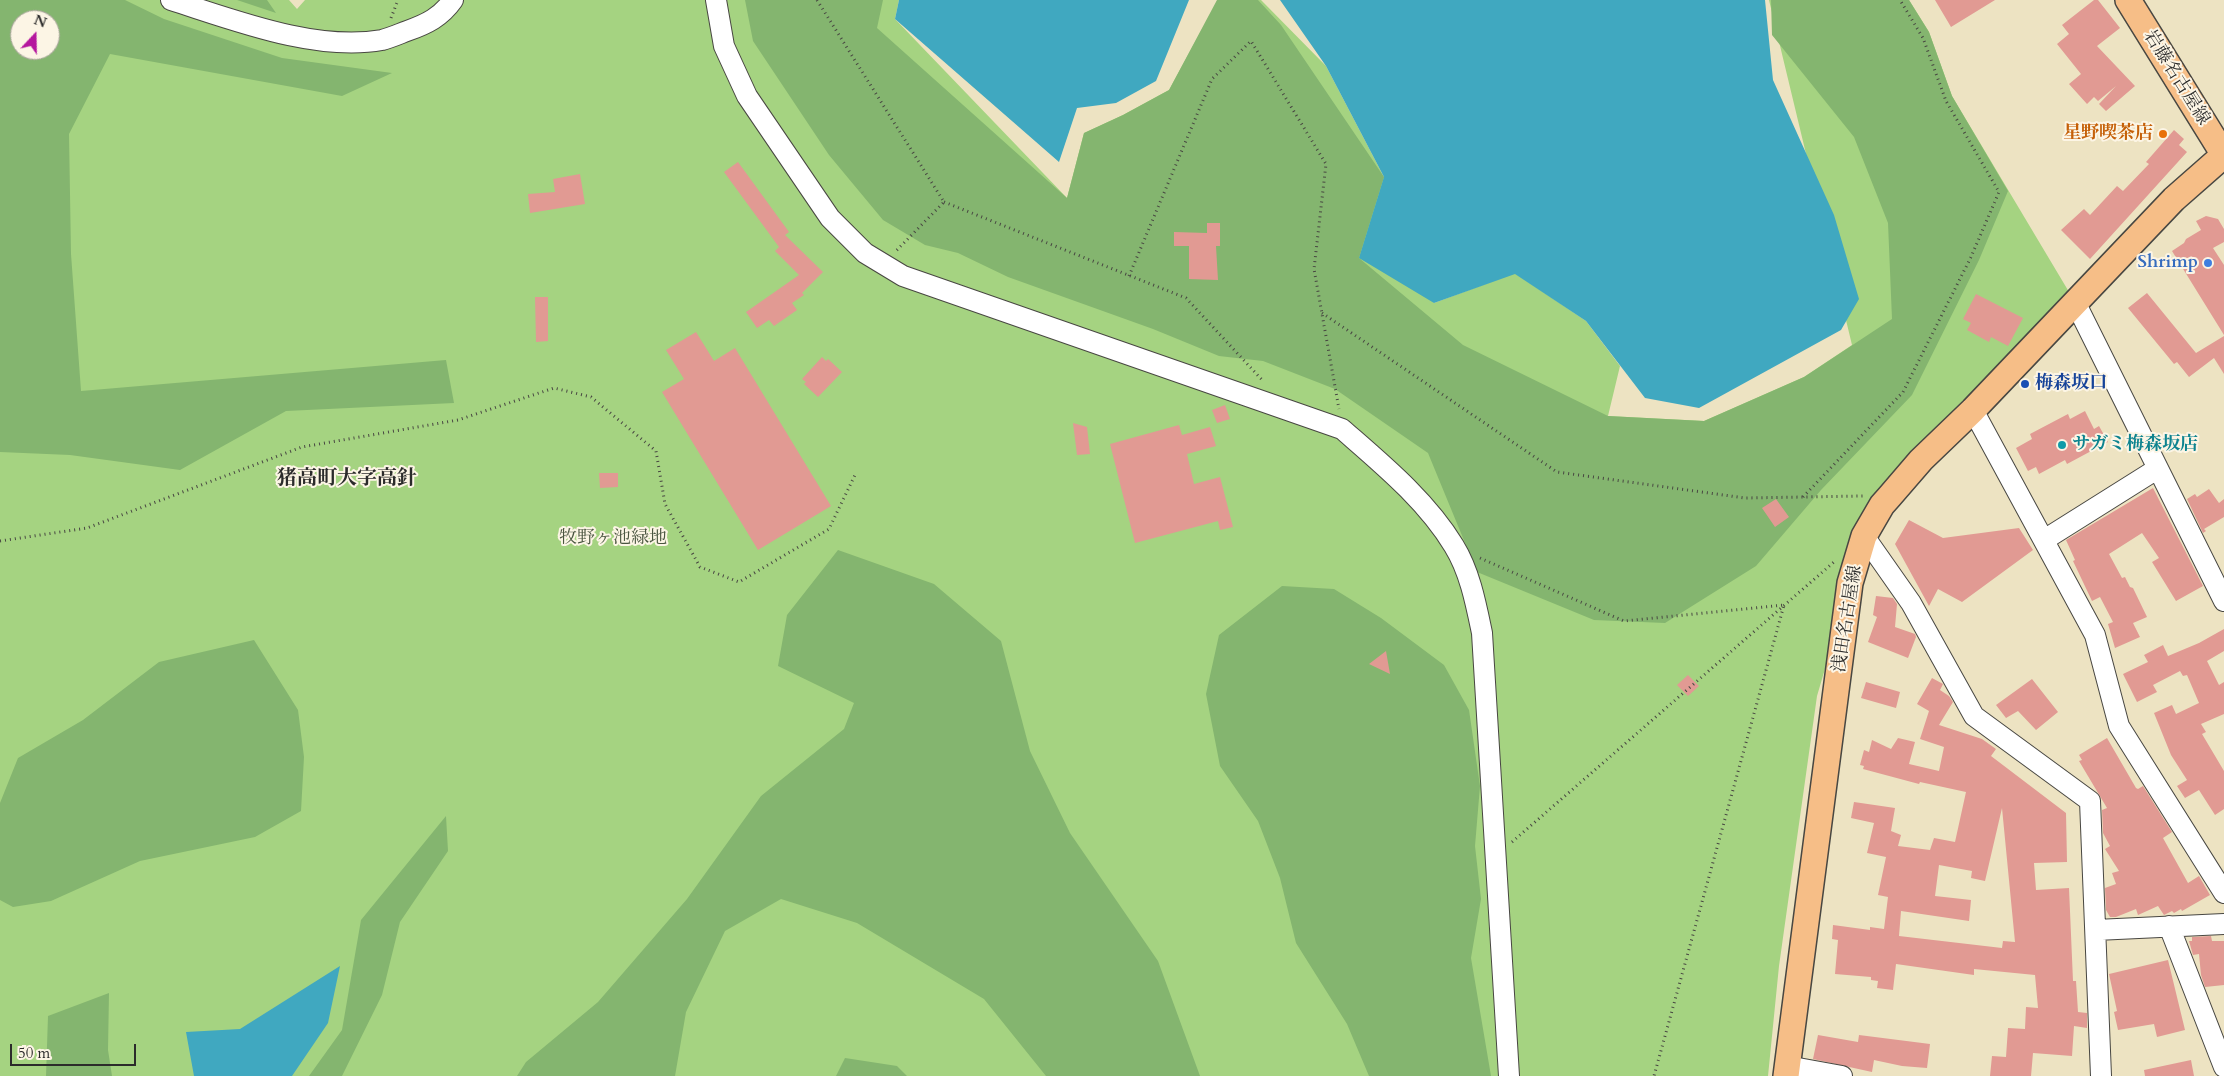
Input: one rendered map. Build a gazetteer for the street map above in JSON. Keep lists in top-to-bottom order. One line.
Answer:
{"streets":{"main road":["岩藤名古屋線","浅田名古屋線"]},"crossings":[["岩藤名古屋線","浅田名古屋線"]],"districts":["猪高町大字高針"],"parks":["牧野ヶ池緑地"],"places":["星野喫茶店","Shrimp","梅森坂口","サガミ梅森坂店"],"scale_bar":"50 m","north":"top"}
